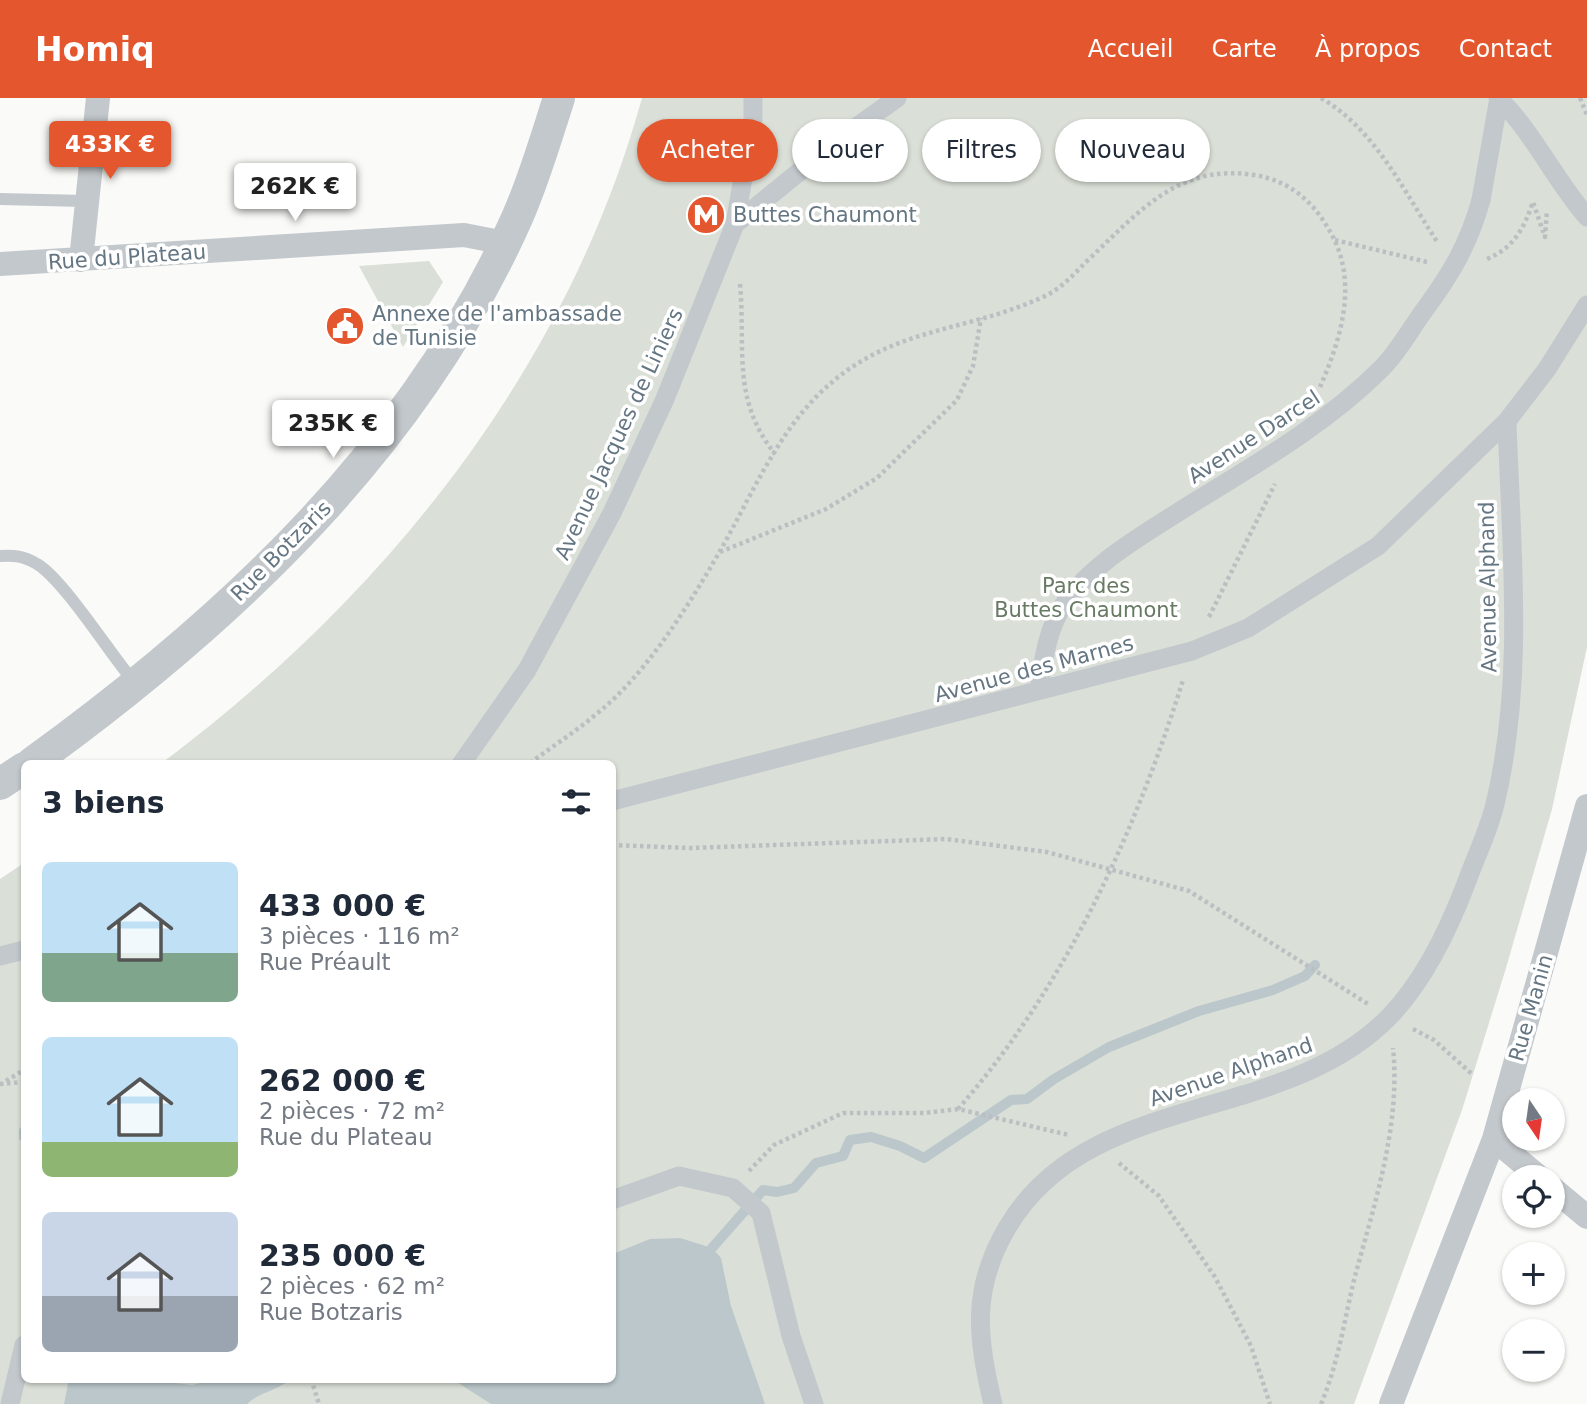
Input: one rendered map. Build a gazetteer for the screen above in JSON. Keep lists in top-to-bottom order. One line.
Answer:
{"streets":{"street":["Rue du Plateau","Avenue Jacques de Liniers","Avenue Darcel","Rue Botzaris","Avenue Alphand","Avenue des Marnes","Rue Manin"]},"crossings":[["Rue du Plateau","Rue Botzaris"],["Avenue Darcel","Avenue des Marnes"],["Avenue Alphand","Avenue des Marnes"]],"parks":["Parc des Buttes Chaumont"],"places":{"metro station":["Buttes Chaumont"],"public building":["Annexe de l'ambassade de Tunisie"]},"north":"bottom","page":{"header":"Homiq","nav":["Accueil","Carte","À propos","Contact"],"chip":["Acheter","Louer","Filtres","Nouveau"],"price":["433K €","262K €","235K €"],"heading":"3 biens","list":[{"name":"433 000 €","note":"3 pièces · 116 m² · Rue Préault"},{"name":"262 000 €","note":"2 pièces · 72 m² · Rue du Plateau"},{"name":"235 000 €","note":"2 pièces · 62 m² · Rue Botzaris"}],"map_buttons":["+","−"]}}
